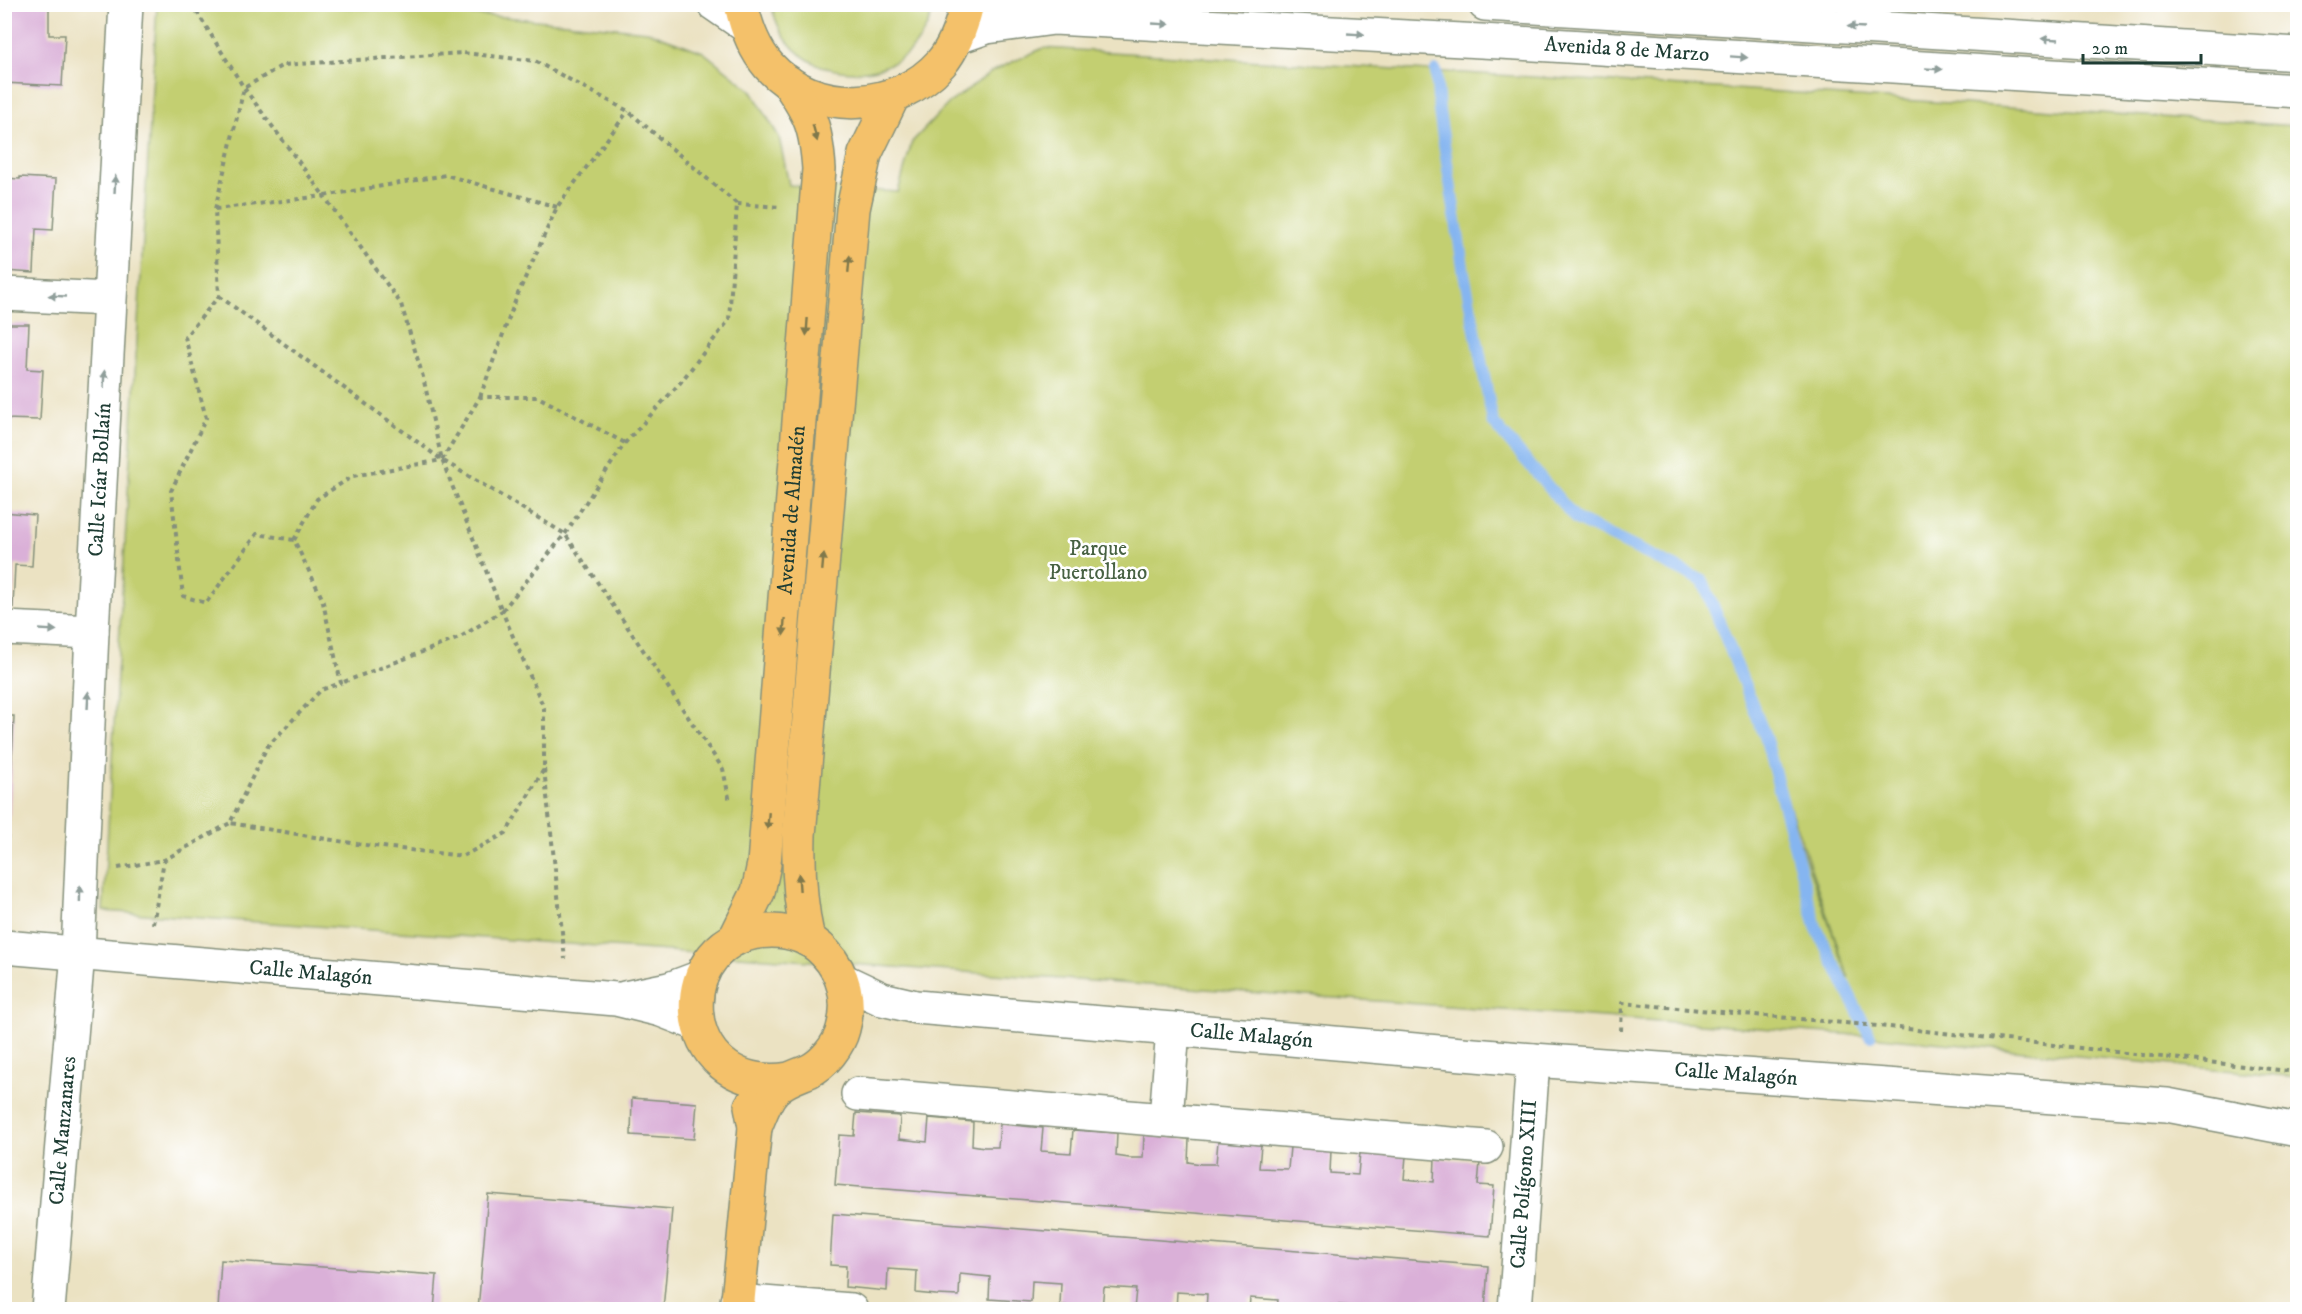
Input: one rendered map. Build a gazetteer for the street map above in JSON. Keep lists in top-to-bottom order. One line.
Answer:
{"streets":{"main road":["Avenida de Almadén"],"street":["Avenida 8 de Marzo","Calle Icíar Bollaín","Calle Malagón","Calle Manzanares","Calle Polígono XIII"]},"crossings":[["Calle Icíar Bollaín","Calle Malagón"],["Calle Icíar Bollaín","Calle Manzanares"],["Avenida de Almadén","Calle Malagón"],["Calle Malagón","Calle Manzanares"],["Calle Malagón","Calle Polígono XIII"]],"one_way":["Calle Icíar Bollaín"],"parks":["Parque Puertollano"],"scale_bar":"20 m"}
